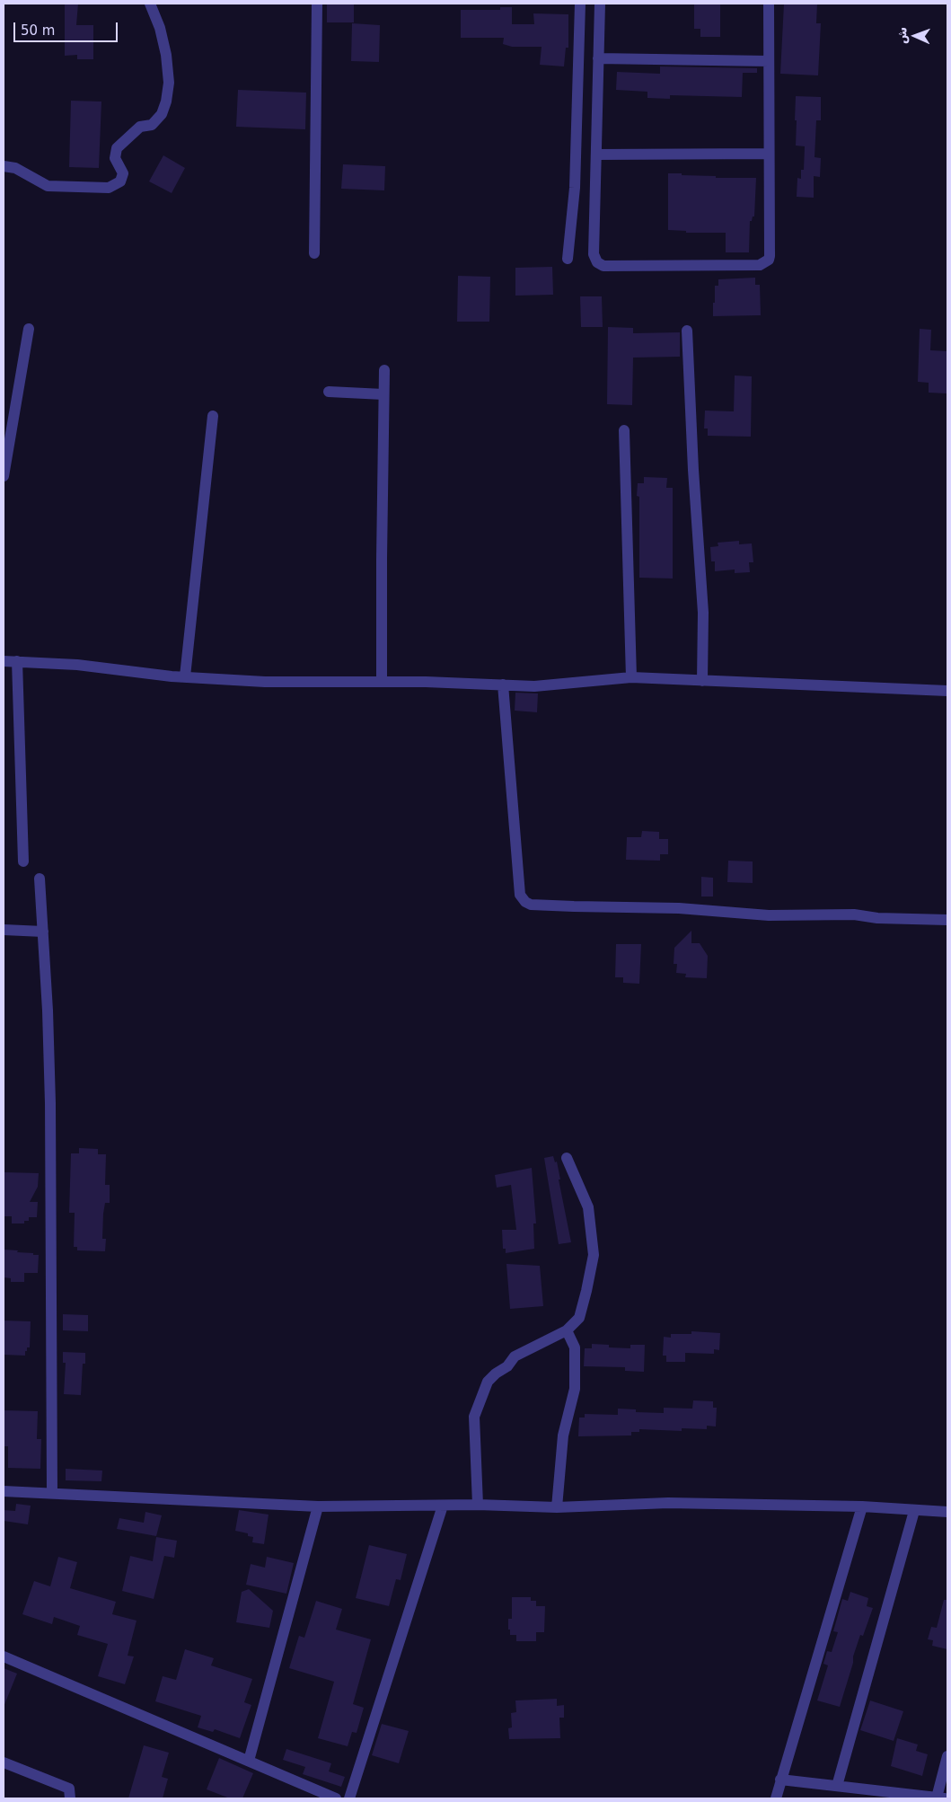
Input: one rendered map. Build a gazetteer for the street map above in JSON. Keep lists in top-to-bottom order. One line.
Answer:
{"scale_bar":"50 m","north":"left"}
